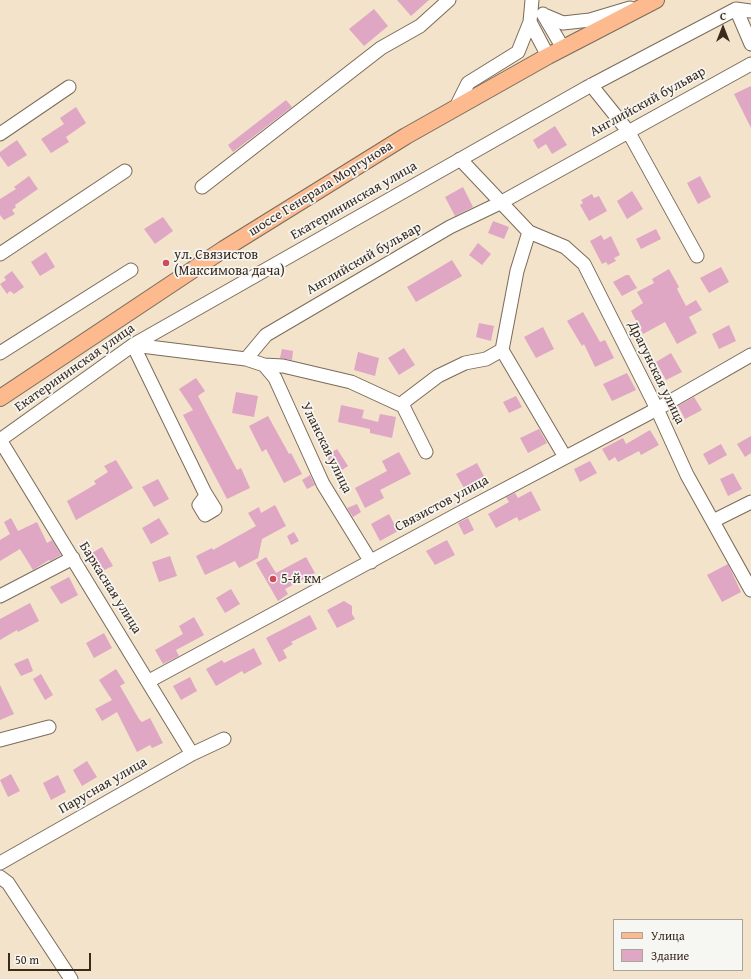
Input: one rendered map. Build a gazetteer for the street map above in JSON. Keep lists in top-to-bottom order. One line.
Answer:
{"streets":{"main road":["шоссе Генерала Моргунова"],"street":["Английский бульвар","Екатерининская улица","Драгунская улица","Уланская улица","Связистов улица","Баркасная улица","Парусная улица"]},"crossings":[["Английский бульвар","Драгунская улица"],["Екатерининская улица","Драгунская улица"],["Екатерининская улица","Баркасная улица"],["Драгунская улица","Связистов улица"],["Уланская улица","Связистов улица"],["Связистов улица","Баркасная улица"],["Баркасная улица","Парусная улица"]],"places":["ул. Связистов (Максимова дача)","5-й км"],"legend":["Улица","Здание"],"scale_bar":"50 m","north":"top"}
